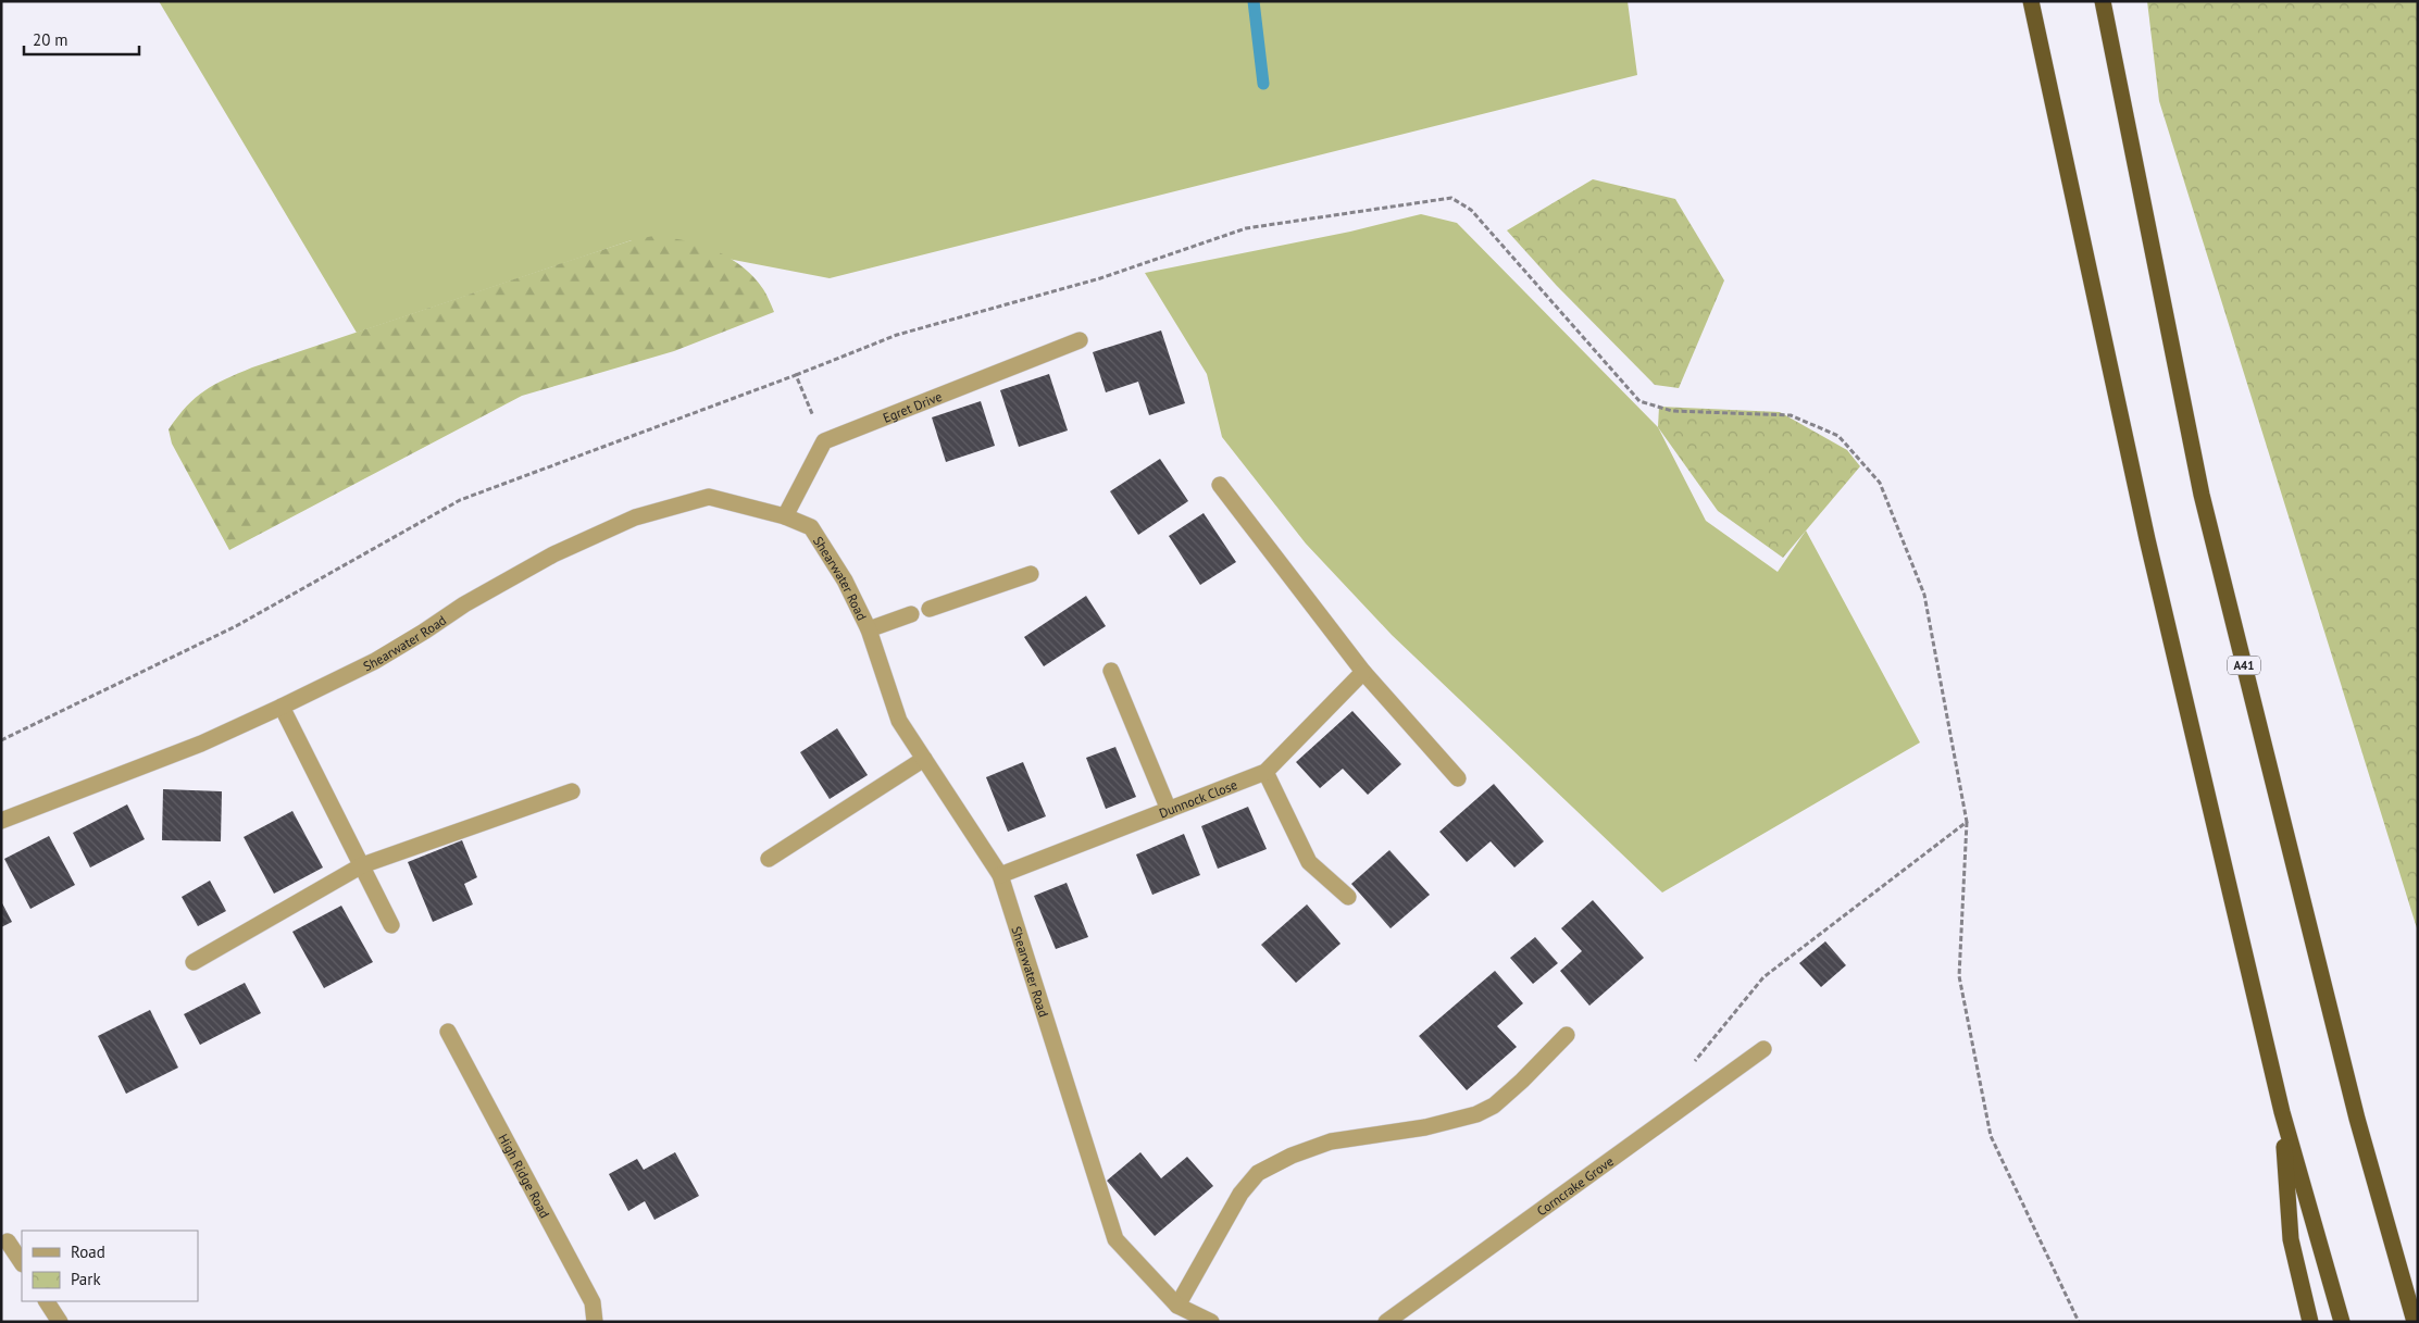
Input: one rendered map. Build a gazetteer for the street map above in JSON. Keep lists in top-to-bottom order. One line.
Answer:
{"streets":{"highway":["A41"],"street":["Egret Drive","Shearwater Road","Dunnock Close","High Ridge Road","Corncrake Grove"]},"crossings":[["Shearwater Road","Dunnock Close"]],"legend":["Road","Park"],"scale_bar":"20 m"}
